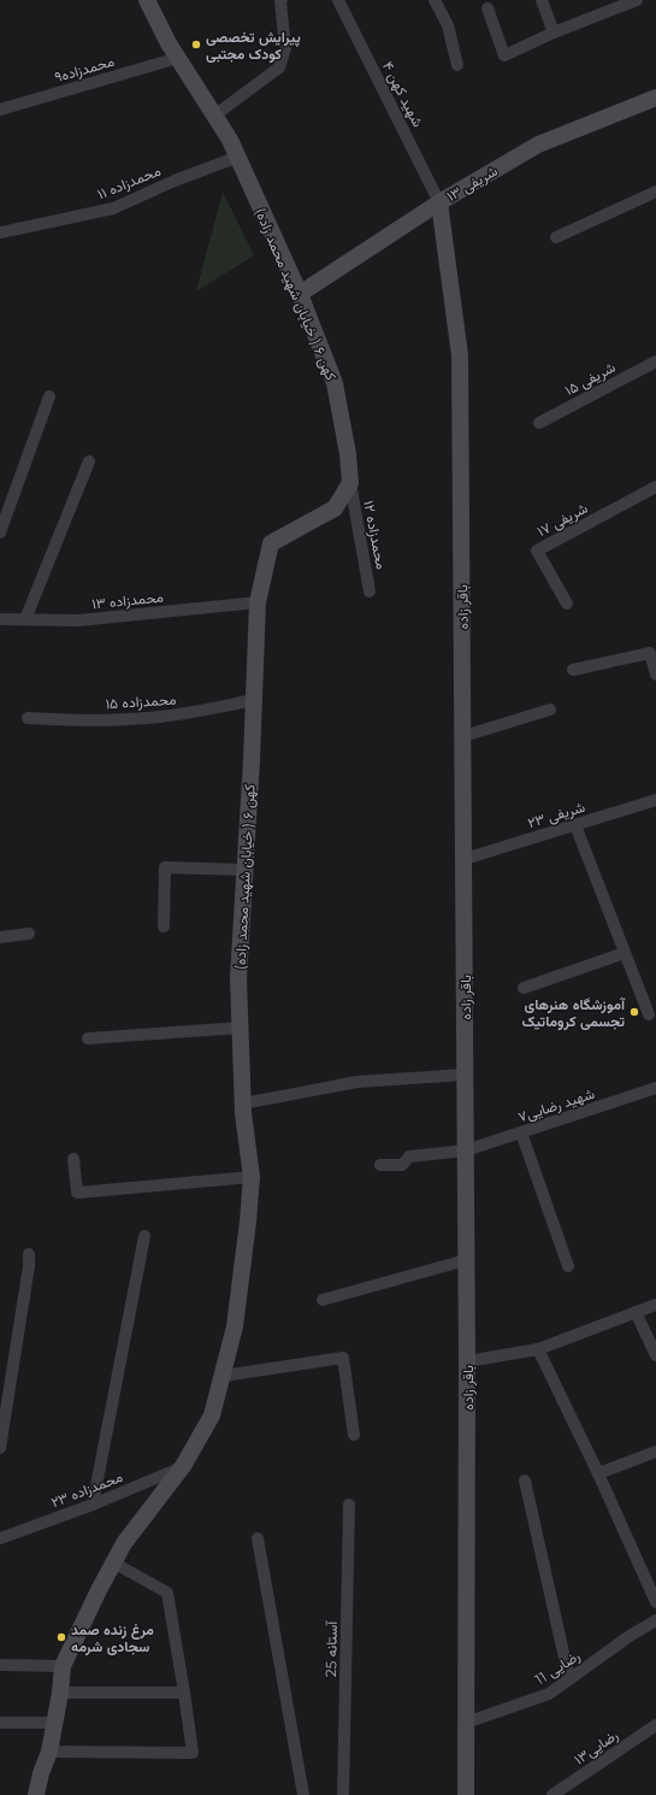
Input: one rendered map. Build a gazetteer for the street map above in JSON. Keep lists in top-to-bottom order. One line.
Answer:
{"streets":{"street":["محمدزاده۹","شهید کهن ۴","محمدزاده ۱۱","شریفی ۱۳","کهن ۶ ( خیابان شهید محمد زاده)","شریفی ۱۵","شریفی ۱۷","محمدزاده ۱۲","محمدزاده ۱۳","باقر زاده","محمدزاده ۱۵","شریفی ۲۳","شهید رضایی۷","محمدزاده ۲۳","آستانه 25","رضایی 11","رضایی۱۳"]},"crossings":[["محمدزاده۹","کهن ۶ ( خیابان شهید محمد زاده)"],["شهید کهن ۴","شریفی ۱۳"],["شهید کهن ۴","باقر زاده"],["محمدزاده ۱۱","کهن ۶ ( خیابان شهید محمد زاده)"],["شریفی ۱۳","کهن ۶ ( خیابان شهید محمد زاده)"],["شریفی ۱۳","باقر زاده"],["کهن ۶ ( خیابان شهید محمد زاده)","محمدزاده ۱۲"],["کهن ۶ ( خیابان شهید محمد زاده)","محمدزاده ۱۳"],["کهن ۶ ( خیابان شهید محمد زاده)","محمدزاده ۱۵"],["کهن ۶ ( خیابان شهید محمد زاده)","محمدزاده ۲۳"],["باقر زاده","شریفی ۲۳"],["باقر زاده","شهید رضایی۷"],["باقر زاده","رضایی 11"]],"places":["پیرایش تخصصی کودک مجتبی","آموزشگاه هنرهای تجسمی کروماتیک","مرغ زنده صمد سجادی شرمه"]}
